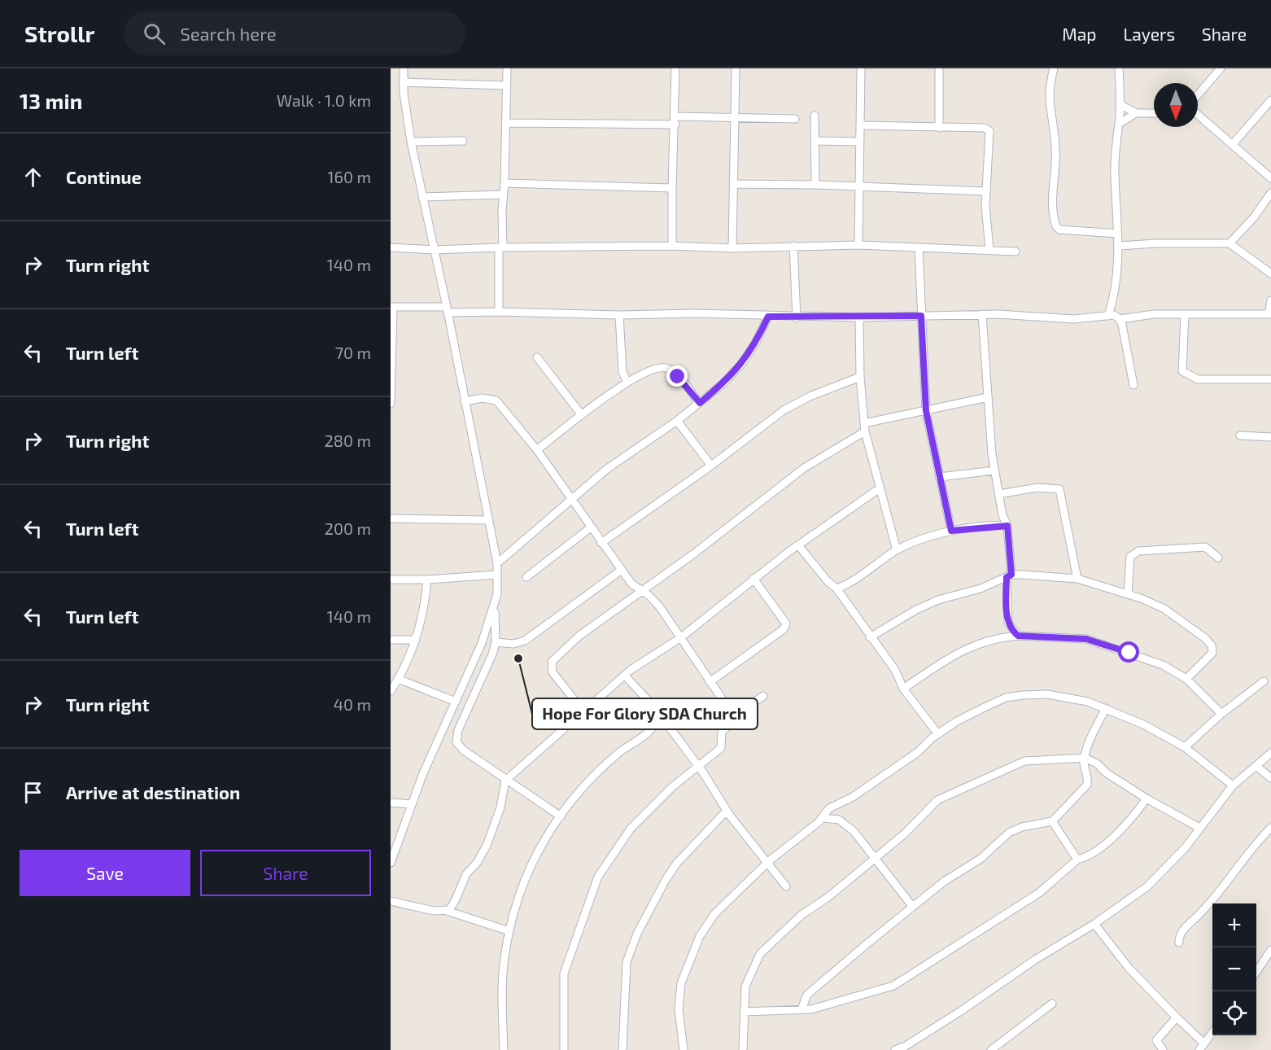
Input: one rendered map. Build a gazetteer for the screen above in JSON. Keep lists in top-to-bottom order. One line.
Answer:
{"places":["Hope For Glory SDA Church"],"north":"bottom","page":{"header":"Strollr","search":"Search here","nav":["Map","Layers","Share"],"heading":["13 min","Walk · 1.0 km"],"list":[["Continue","160 m"],["Turn right","140 m"],["Turn left","70 m"],["Turn right","280 m"],["Turn left","200 m"],["Turn left","140 m"],["Turn right","40 m"],"Arrive at destination"],"buttons":["Save","Share"],"map_buttons":["+","−"]}}
